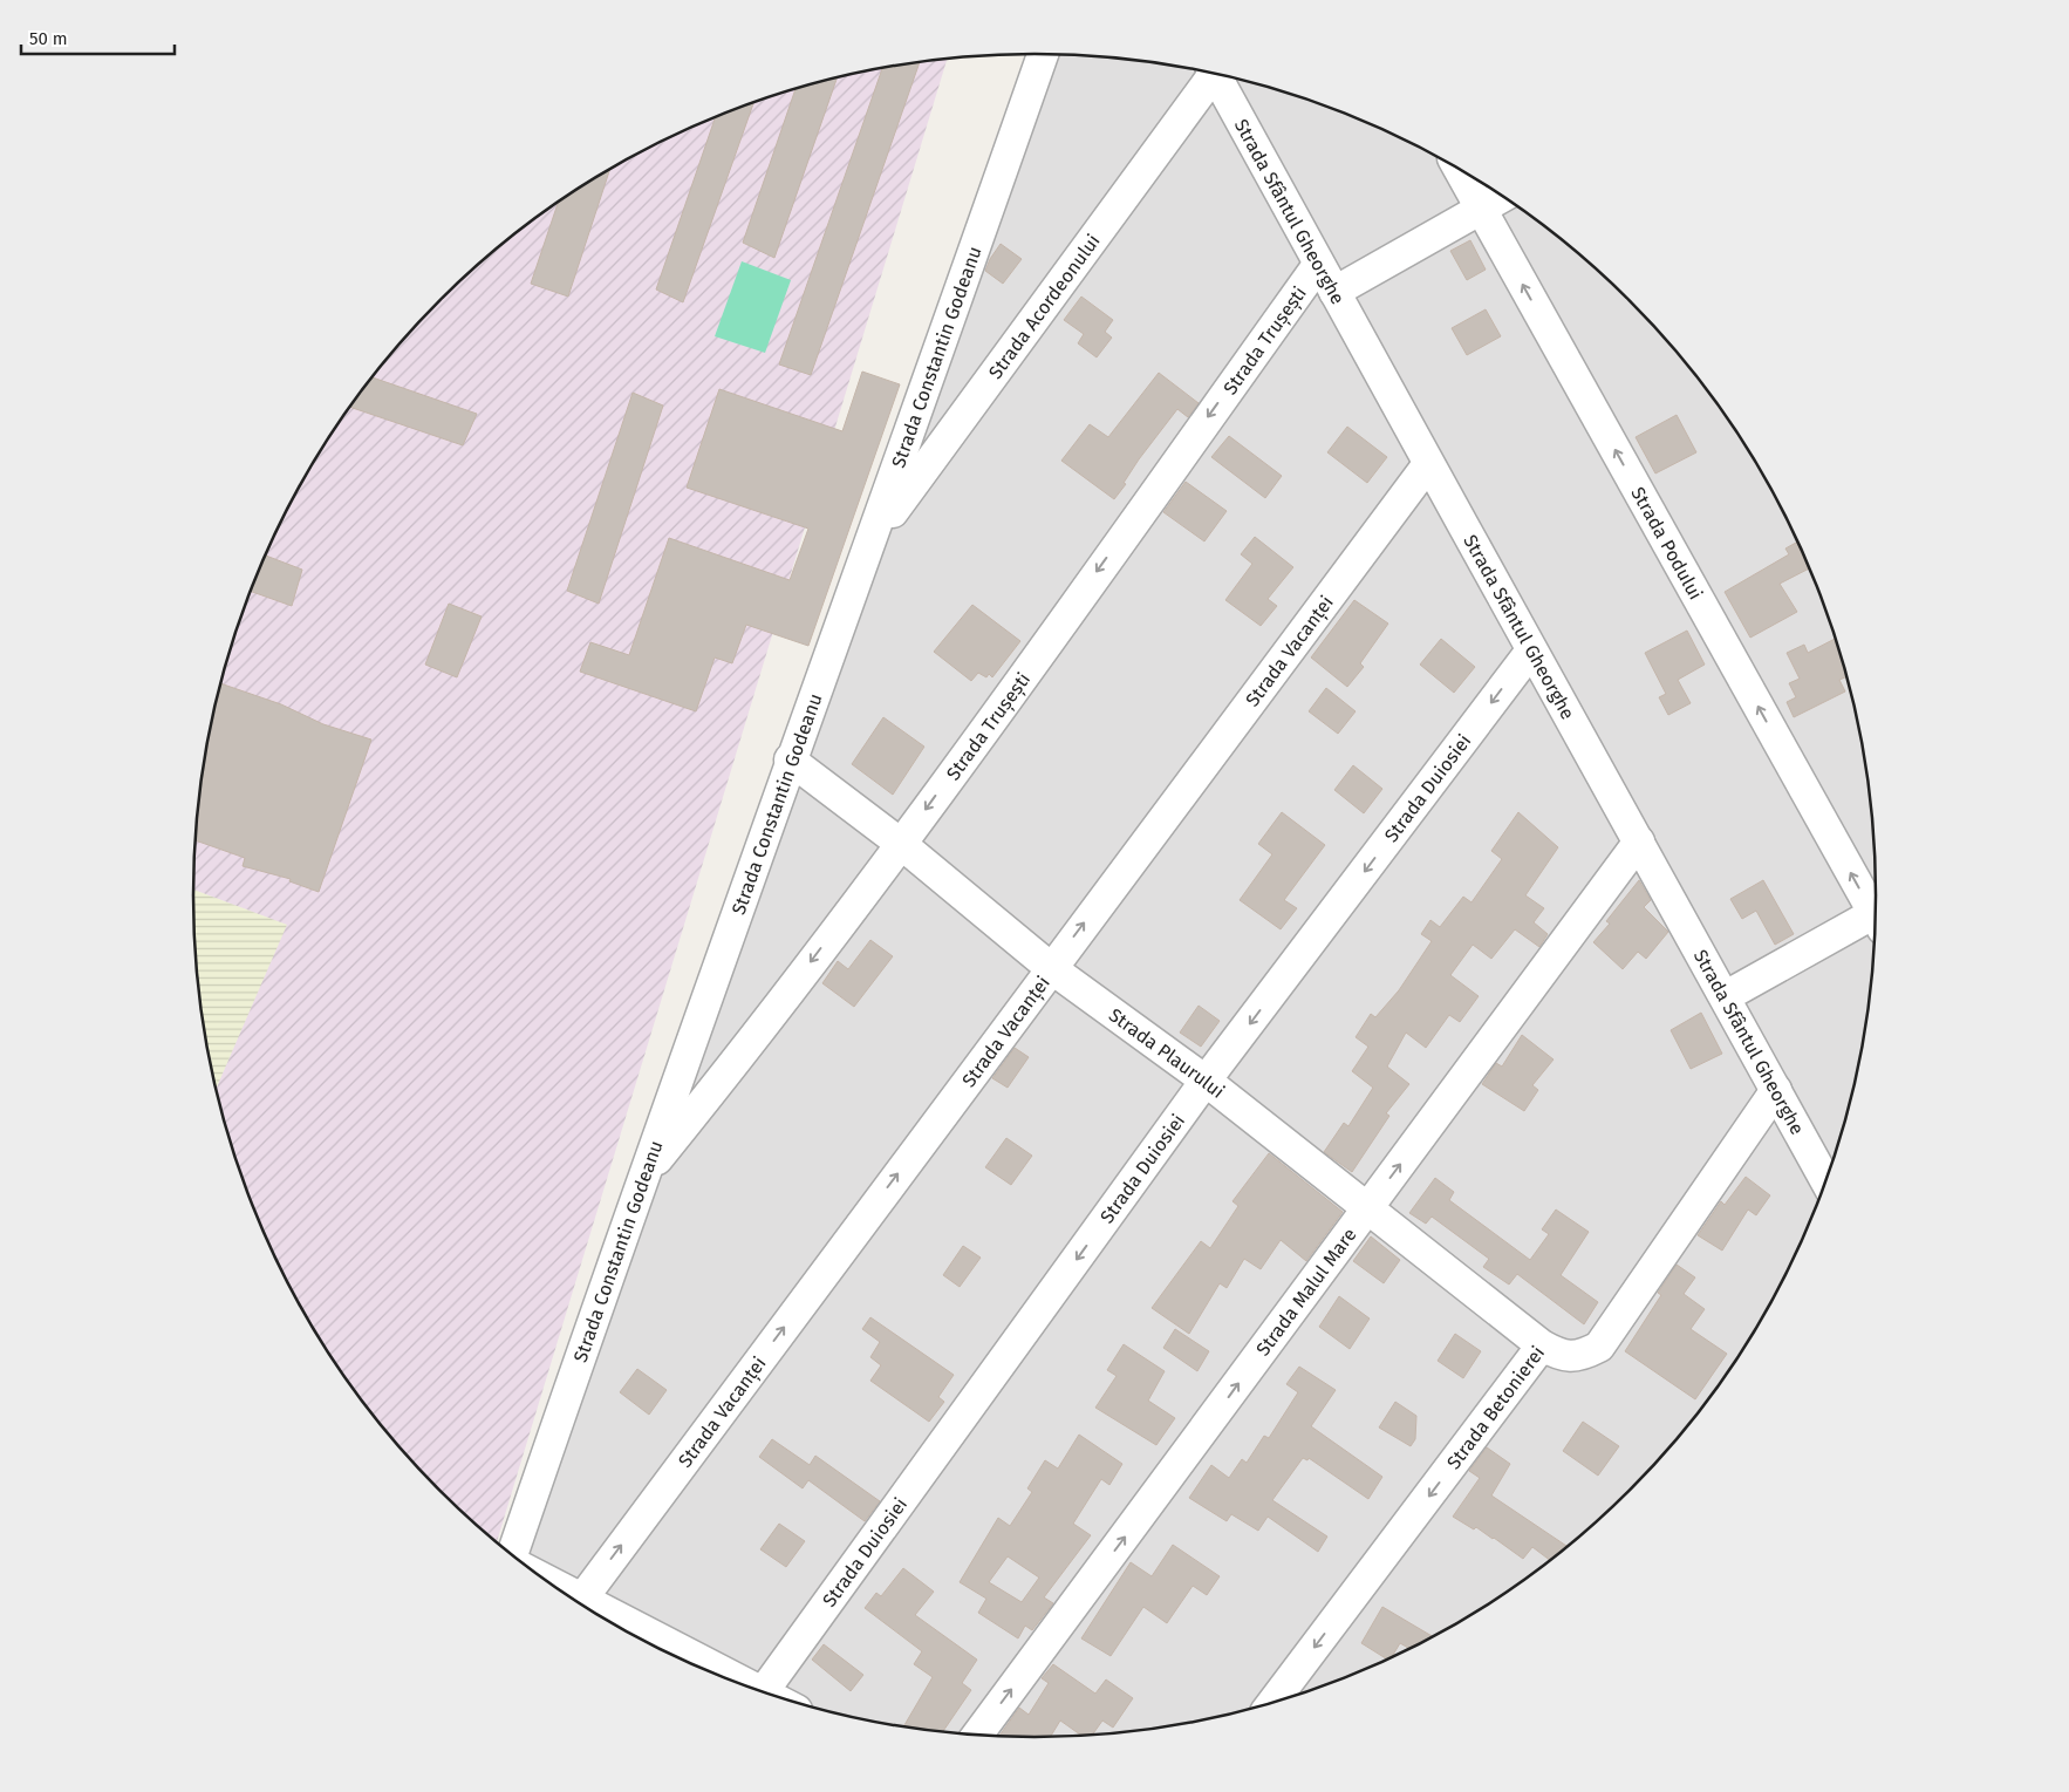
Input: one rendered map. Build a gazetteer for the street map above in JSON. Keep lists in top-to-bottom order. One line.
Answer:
{"streets":{"street":["Strada Sfântul Gheorghe","Strada Acordeonului","Strada Trușești","Strada Constantin Godeanu","Strada Podului","Strada Vacanței","Strada Duiosiei","Strada Plaurului","Strada Malul Mare","Strada Betonierei"]},"crossings":[["Strada Sfântul Gheorghe","Strada Trușești"],["Strada Sfântul Gheorghe","Strada Vacanței"],["Strada Sfântul Gheorghe","Strada Duiosiei"],["Strada Sfântul Gheorghe","Strada Malul Mare"],["Strada Sfântul Gheorghe","Strada Betonierei"],["Strada Acordeonului","Strada Constantin Godeanu"],["Strada Trușești","Strada Constantin Godeanu"],["Strada Trușești","Strada Podului"],["Strada Trușești","Strada Plaurului"],["Strada Constantin Godeanu","Strada Plaurului"],["Strada Vacanței","Strada Plaurului"],["Strada Duiosiei","Strada Plaurului"],["Strada Plaurului","Strada Malul Mare"],["Strada Plaurului","Strada Betonierei"]],"one_way":["Strada Trușești","Strada Podului","Strada Vacanței","Strada Duiosiei","Strada Malul Mare","Strada Betonierei"],"scale_bar":"50 m"}
